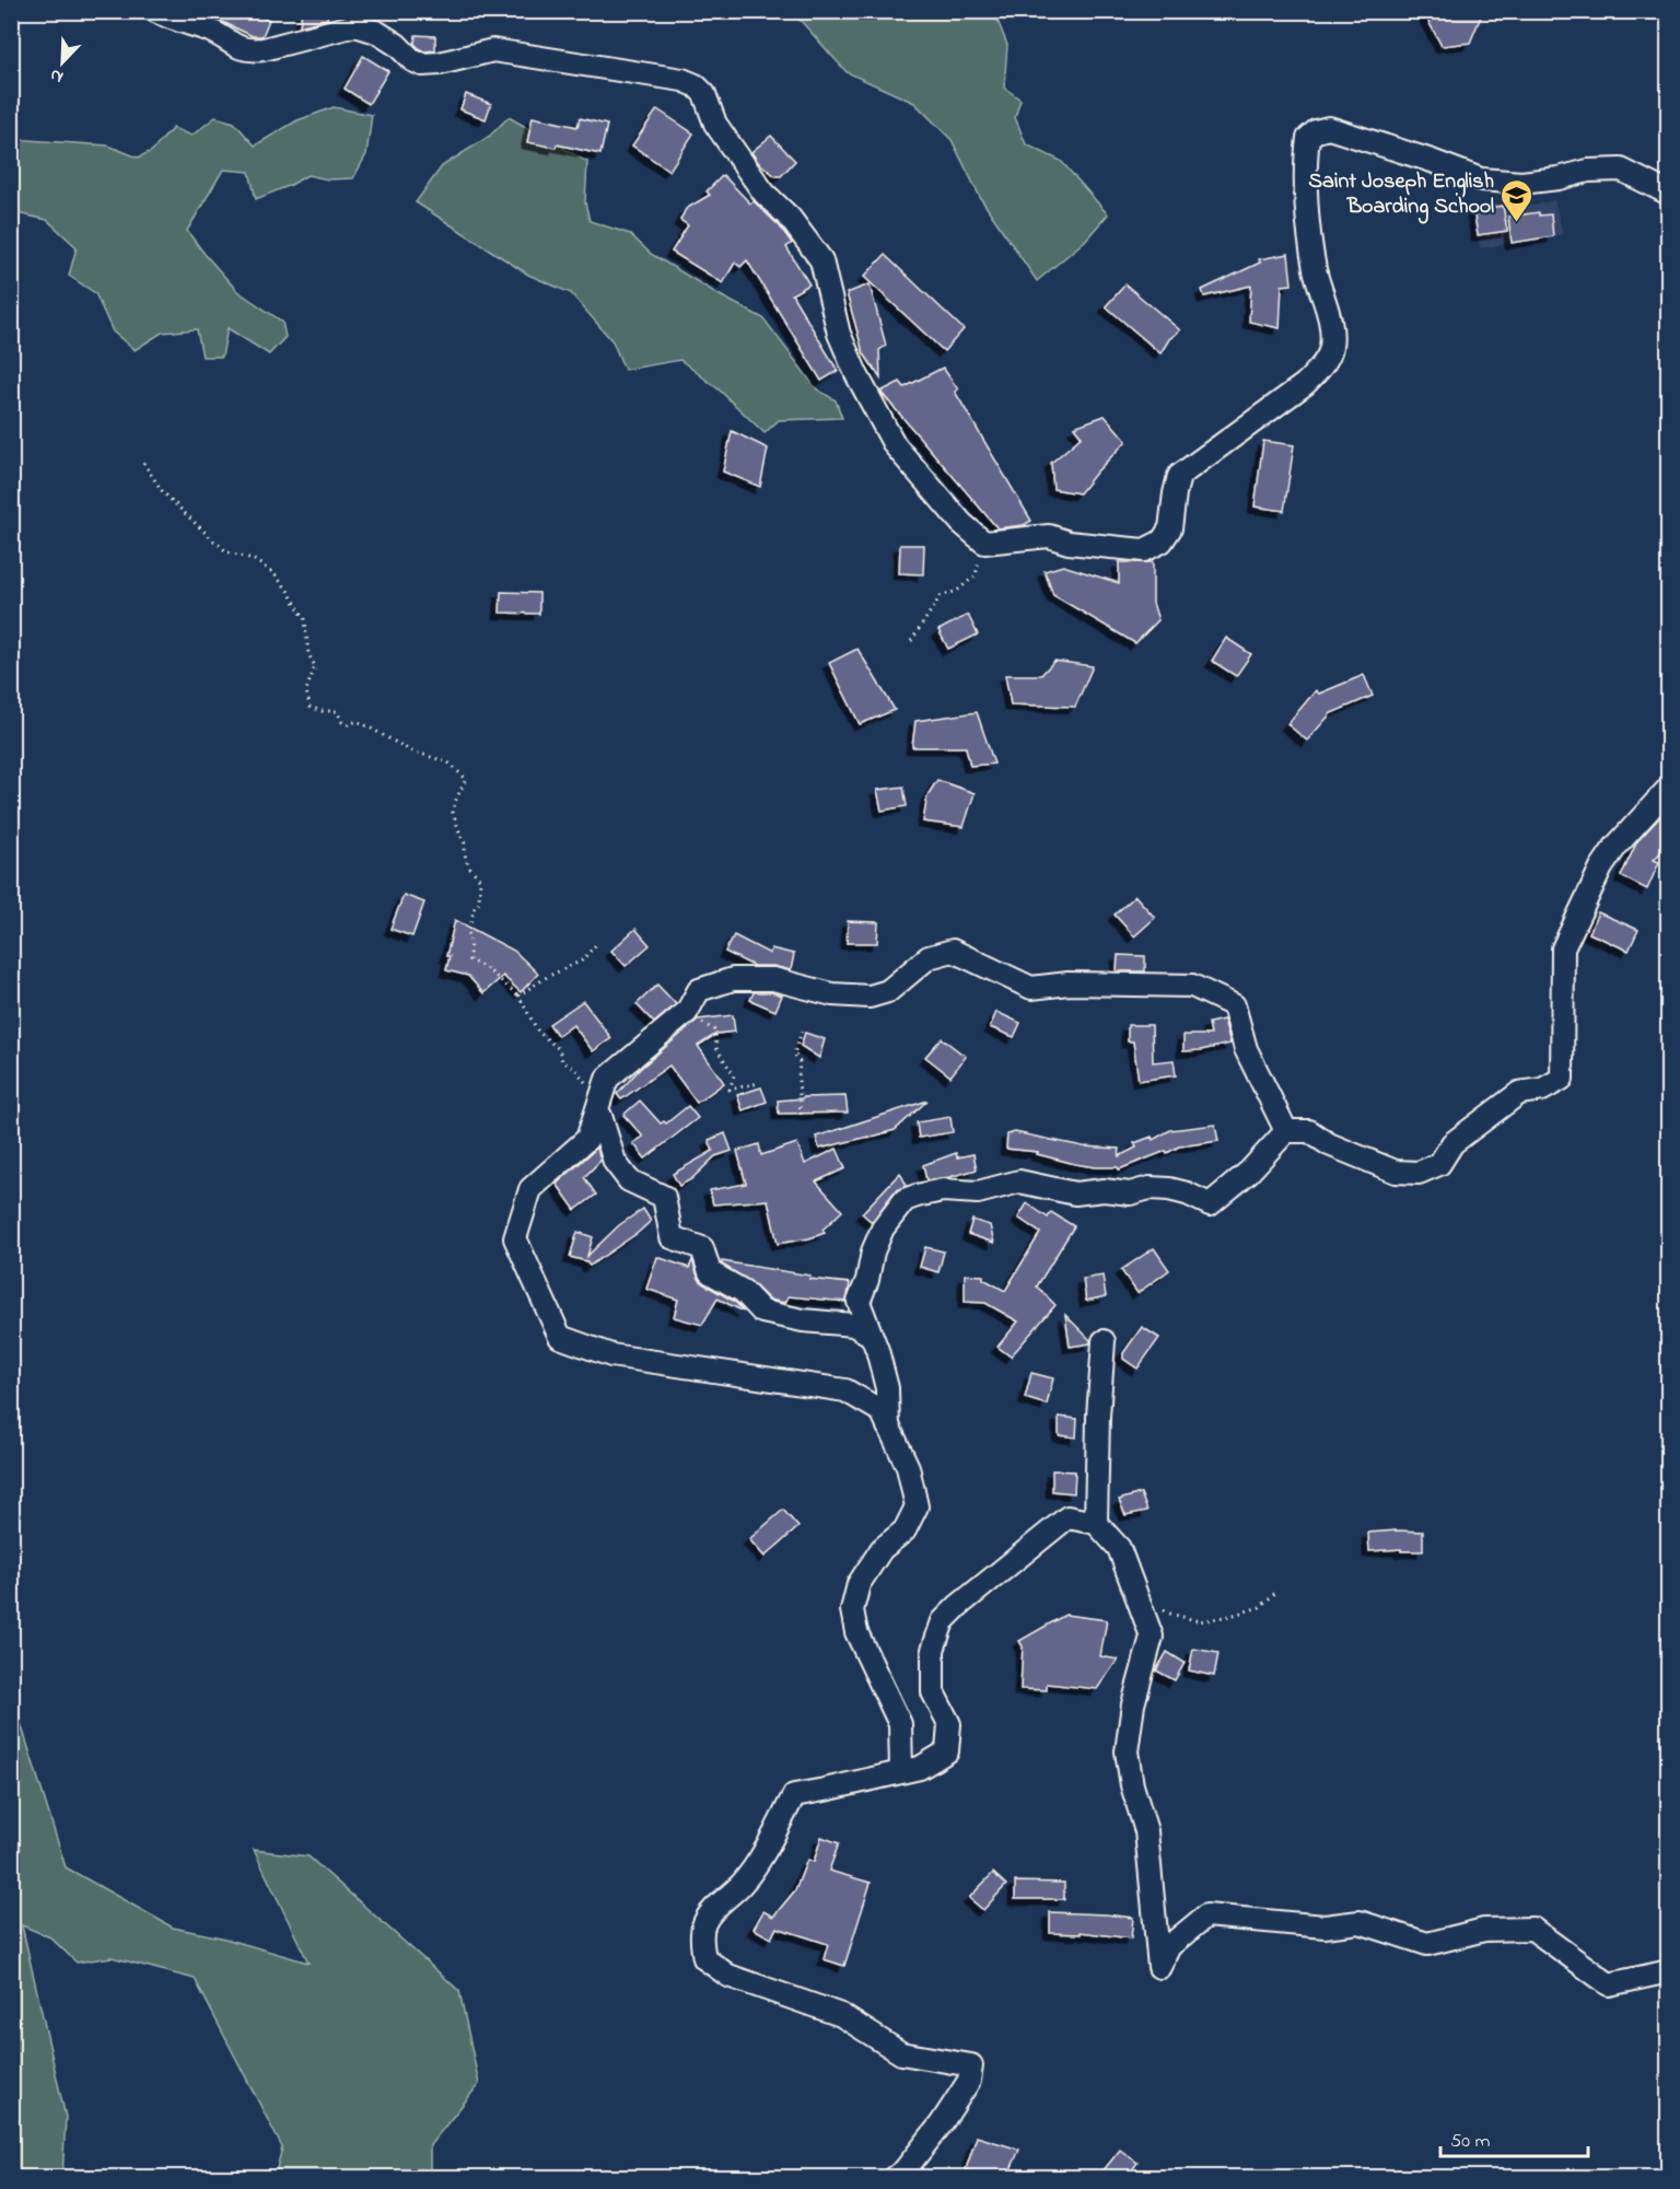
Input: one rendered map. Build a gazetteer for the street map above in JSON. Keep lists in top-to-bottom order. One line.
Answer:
{"places":{"school or university":["Saint Joseph English Boarding School"]},"scale_bar":"50 m","north":"bottom left"}
